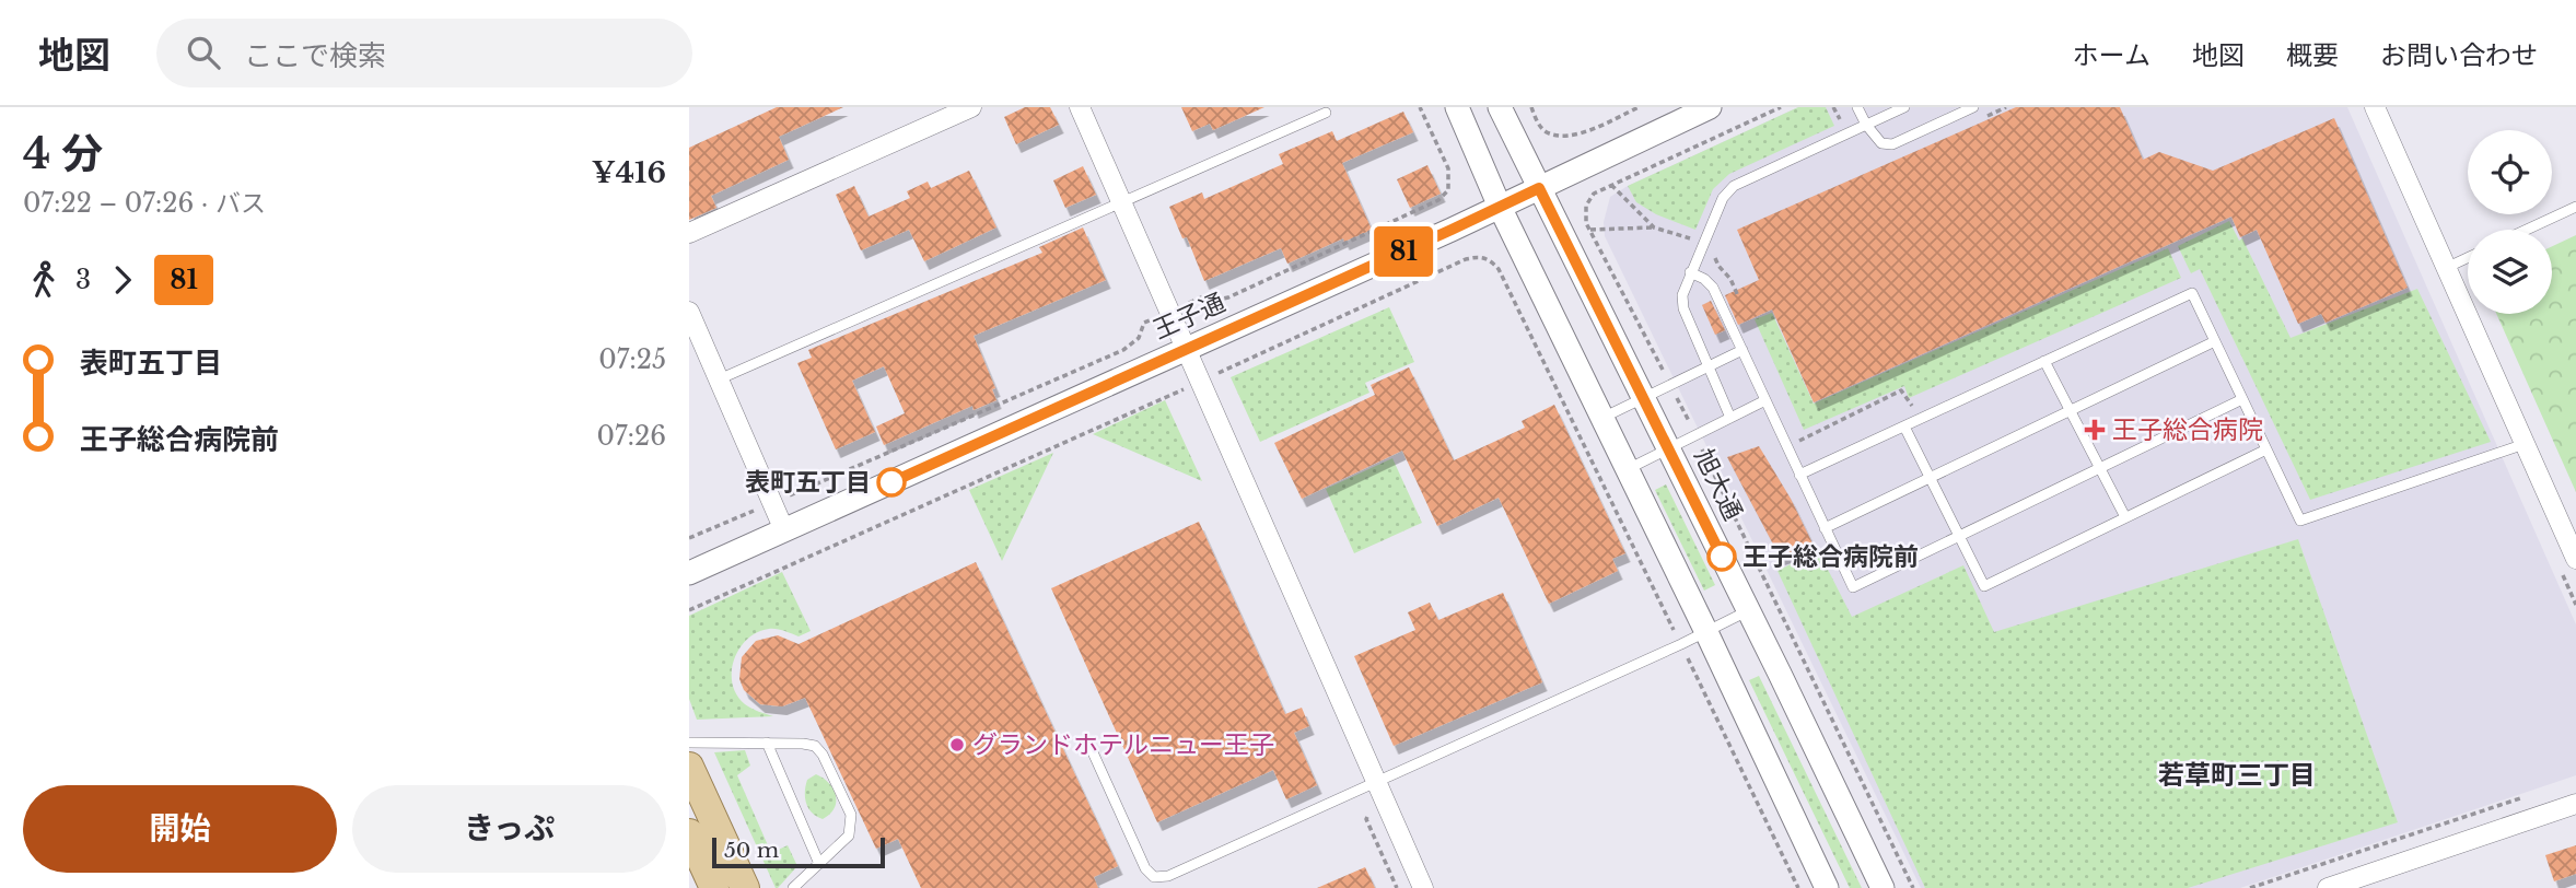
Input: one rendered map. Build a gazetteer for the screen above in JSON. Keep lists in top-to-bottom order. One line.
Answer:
{"streets":{"street":["王子通","旭大通"]},"crossings":[["王子通","旭大通"]],"districts":["若草町三丁目"],"places":{"health":["王子総合病院"],"other":["表町五丁目","王子総合病院前","グランドホテルニュー王子"]},"lines":["bus line 81"],"scale_bar":"50 m","page":{"header":"地図","search":"ここで検索","nav":["ホーム","地図","概要","お問い合わせ"],"heading":["4 分","07:22 – 07:26 · バス","¥416"],"on_map":"81","legs":["3","81"],"list":[{"name":"表町五丁目","value":"07:25"},{"name":"王子総合病院前","value":"07:26"}],"buttons":["開始","きっぷ"],"scale":"50 m"}}
